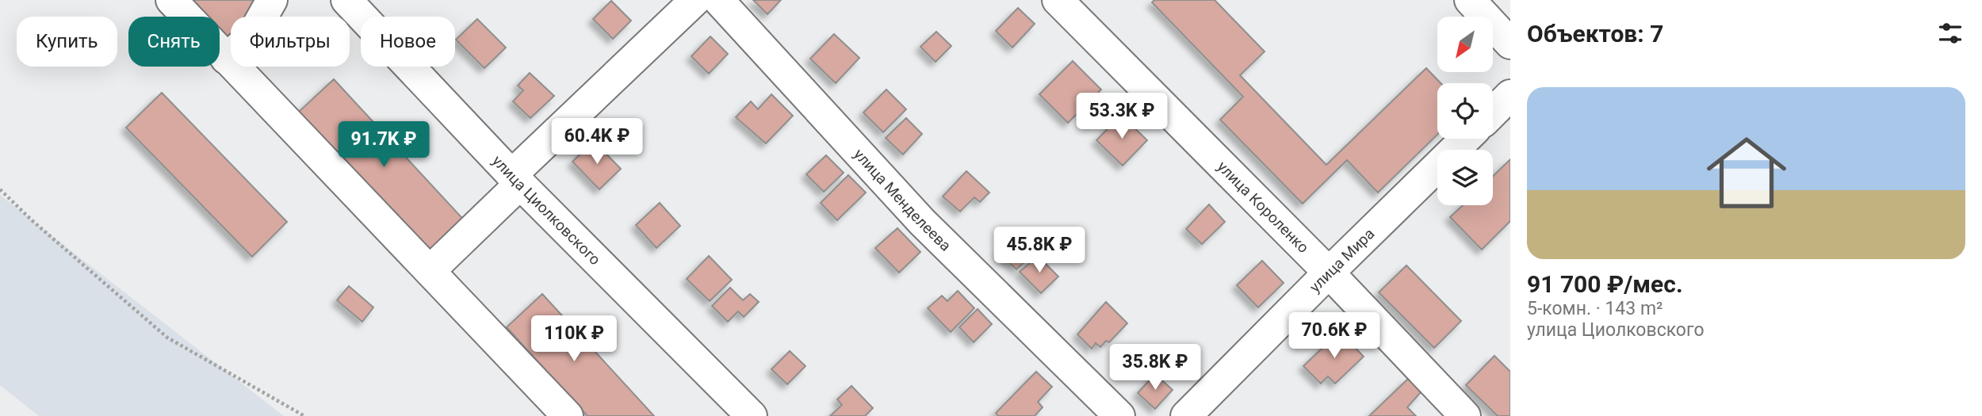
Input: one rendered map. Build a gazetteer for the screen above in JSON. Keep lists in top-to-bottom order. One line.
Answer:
{"streets":{"street":["улица Менделеева","улица Короленко","улица Циолковского","улица Мира"]},"crossings":[["улица Короленко","улица Мира"]],"north":"bottom left","page":{"heading":"Объектов: 7","chip":["Купить","Снять","Фильтры","Новое"],"list":[{"name":"91 700 ₽/мес.","note":"5-комн. · 143 m² · улица Циолковского"}],"price":["53.3K ₽","60.4K ₽","91.7K ₽","45.8K ₽","70.6K ₽","110K ₽","35.8K ₽"]}}
